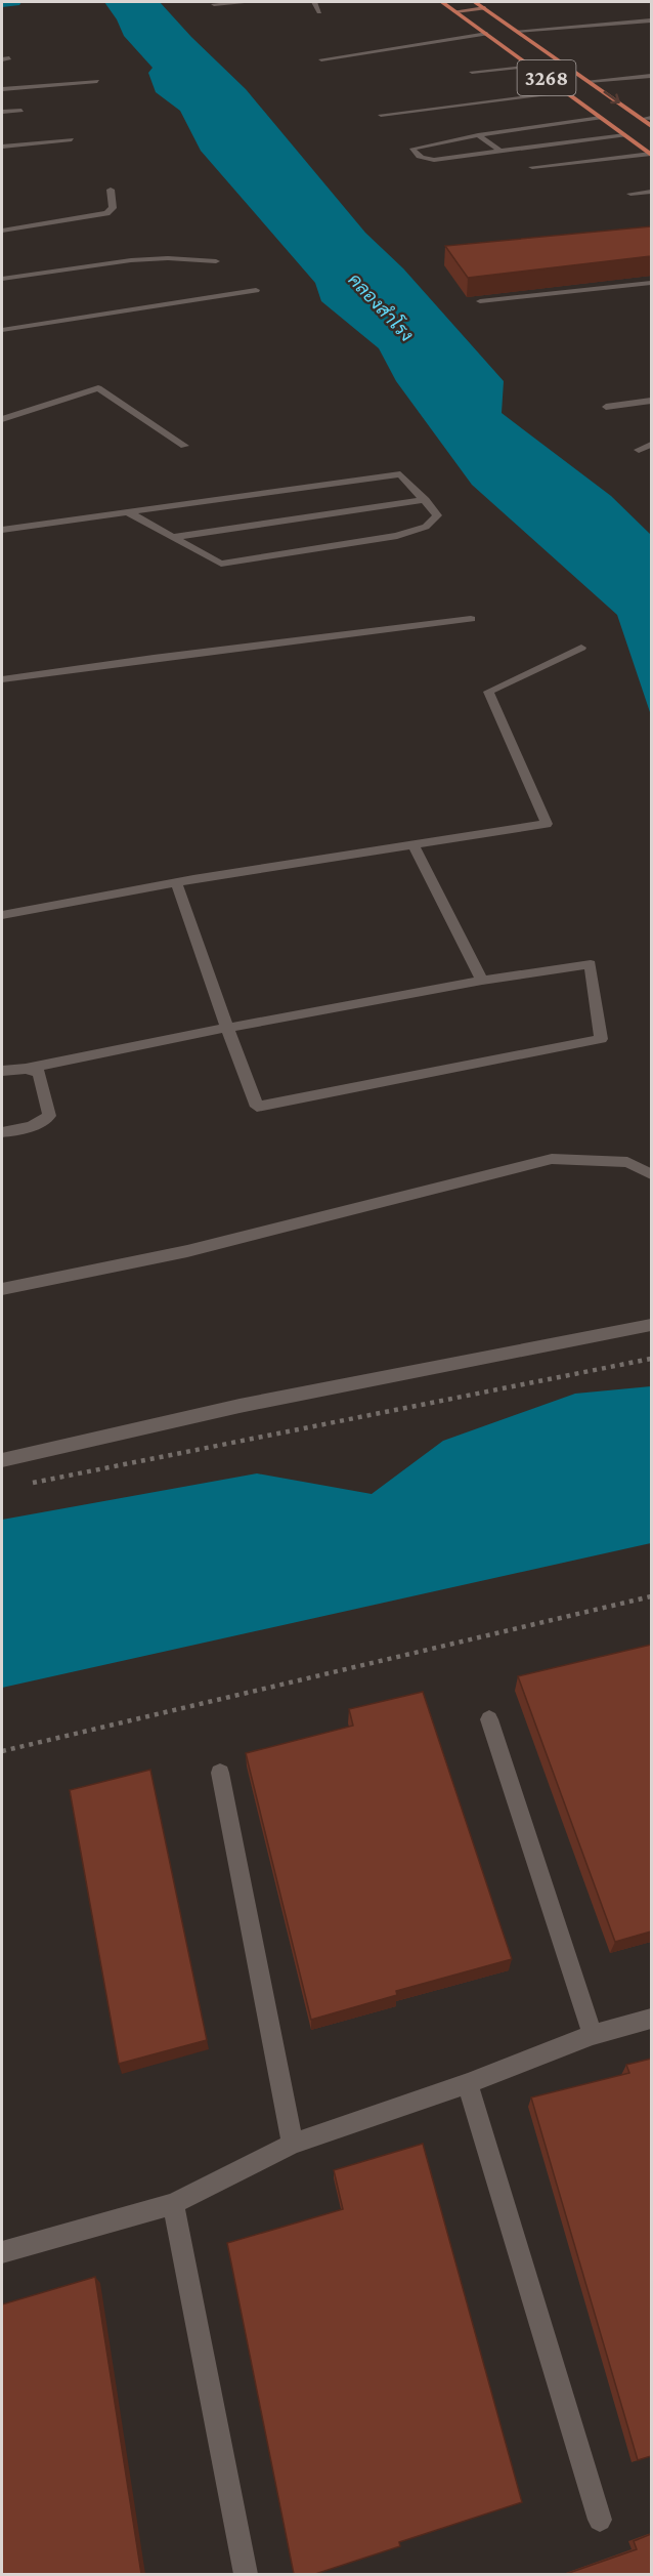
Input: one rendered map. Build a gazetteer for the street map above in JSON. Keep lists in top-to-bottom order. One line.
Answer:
{"streets":{"main road":["3268"]},"water":["คลองสำโรง"]}
